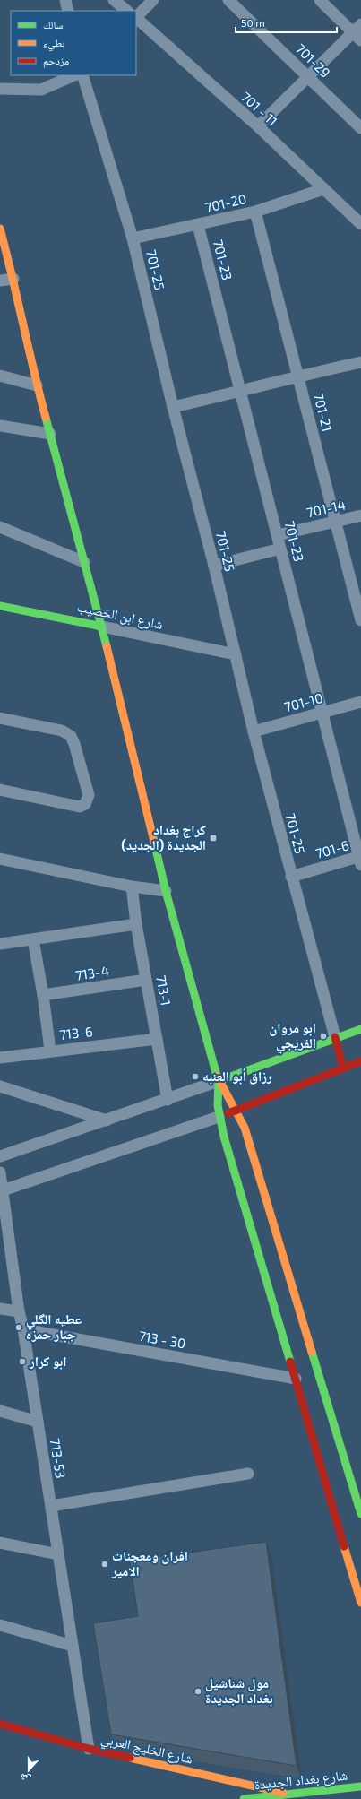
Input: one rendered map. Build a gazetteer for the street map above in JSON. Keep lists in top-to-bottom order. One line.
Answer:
{"streets":{"street":["701-29","701 - 11","701-20","701-23","701-25","701-21","701-14","شارع ابن الخصيب","701-10","701-6","713-4","713-1","713-6","713 - 30","713-53","شارع الخليج العربي","شارع بغداد الجديدة"]},"crossings":[["701 - 11","701-20"],["701-20","701-23"],["701-20","701-25"],["701-20","701-21"],["701-23","701-14"],["701-23","701-10"],["701-23","701-6"],["701-25","شارع ابن الخصيب"],["701-25","701-10"],["701-25","701-6"],["701-21","701-14"],["713-4","713-1"],["713-1","713-6"],["713 - 30","713-53"],["713-53","شارع الخليج العربي"],["شارع الخليج العربي","شارع بغداد الجديدة"]],"places":{"transit":["كراج بغداد الجديدة (الجديد)"],"other":["ابو مروان الفريجي","رزاق أبو العنبه","عطيه الگلي جبار حمزه","ابو كرار","افران ومعجنات الامير","مول شناشيل بغداد الجديدة"]},"legend":["سالك","بطيء","مزدحم"],"scale_bar":"50 m","north":"bottom"}
